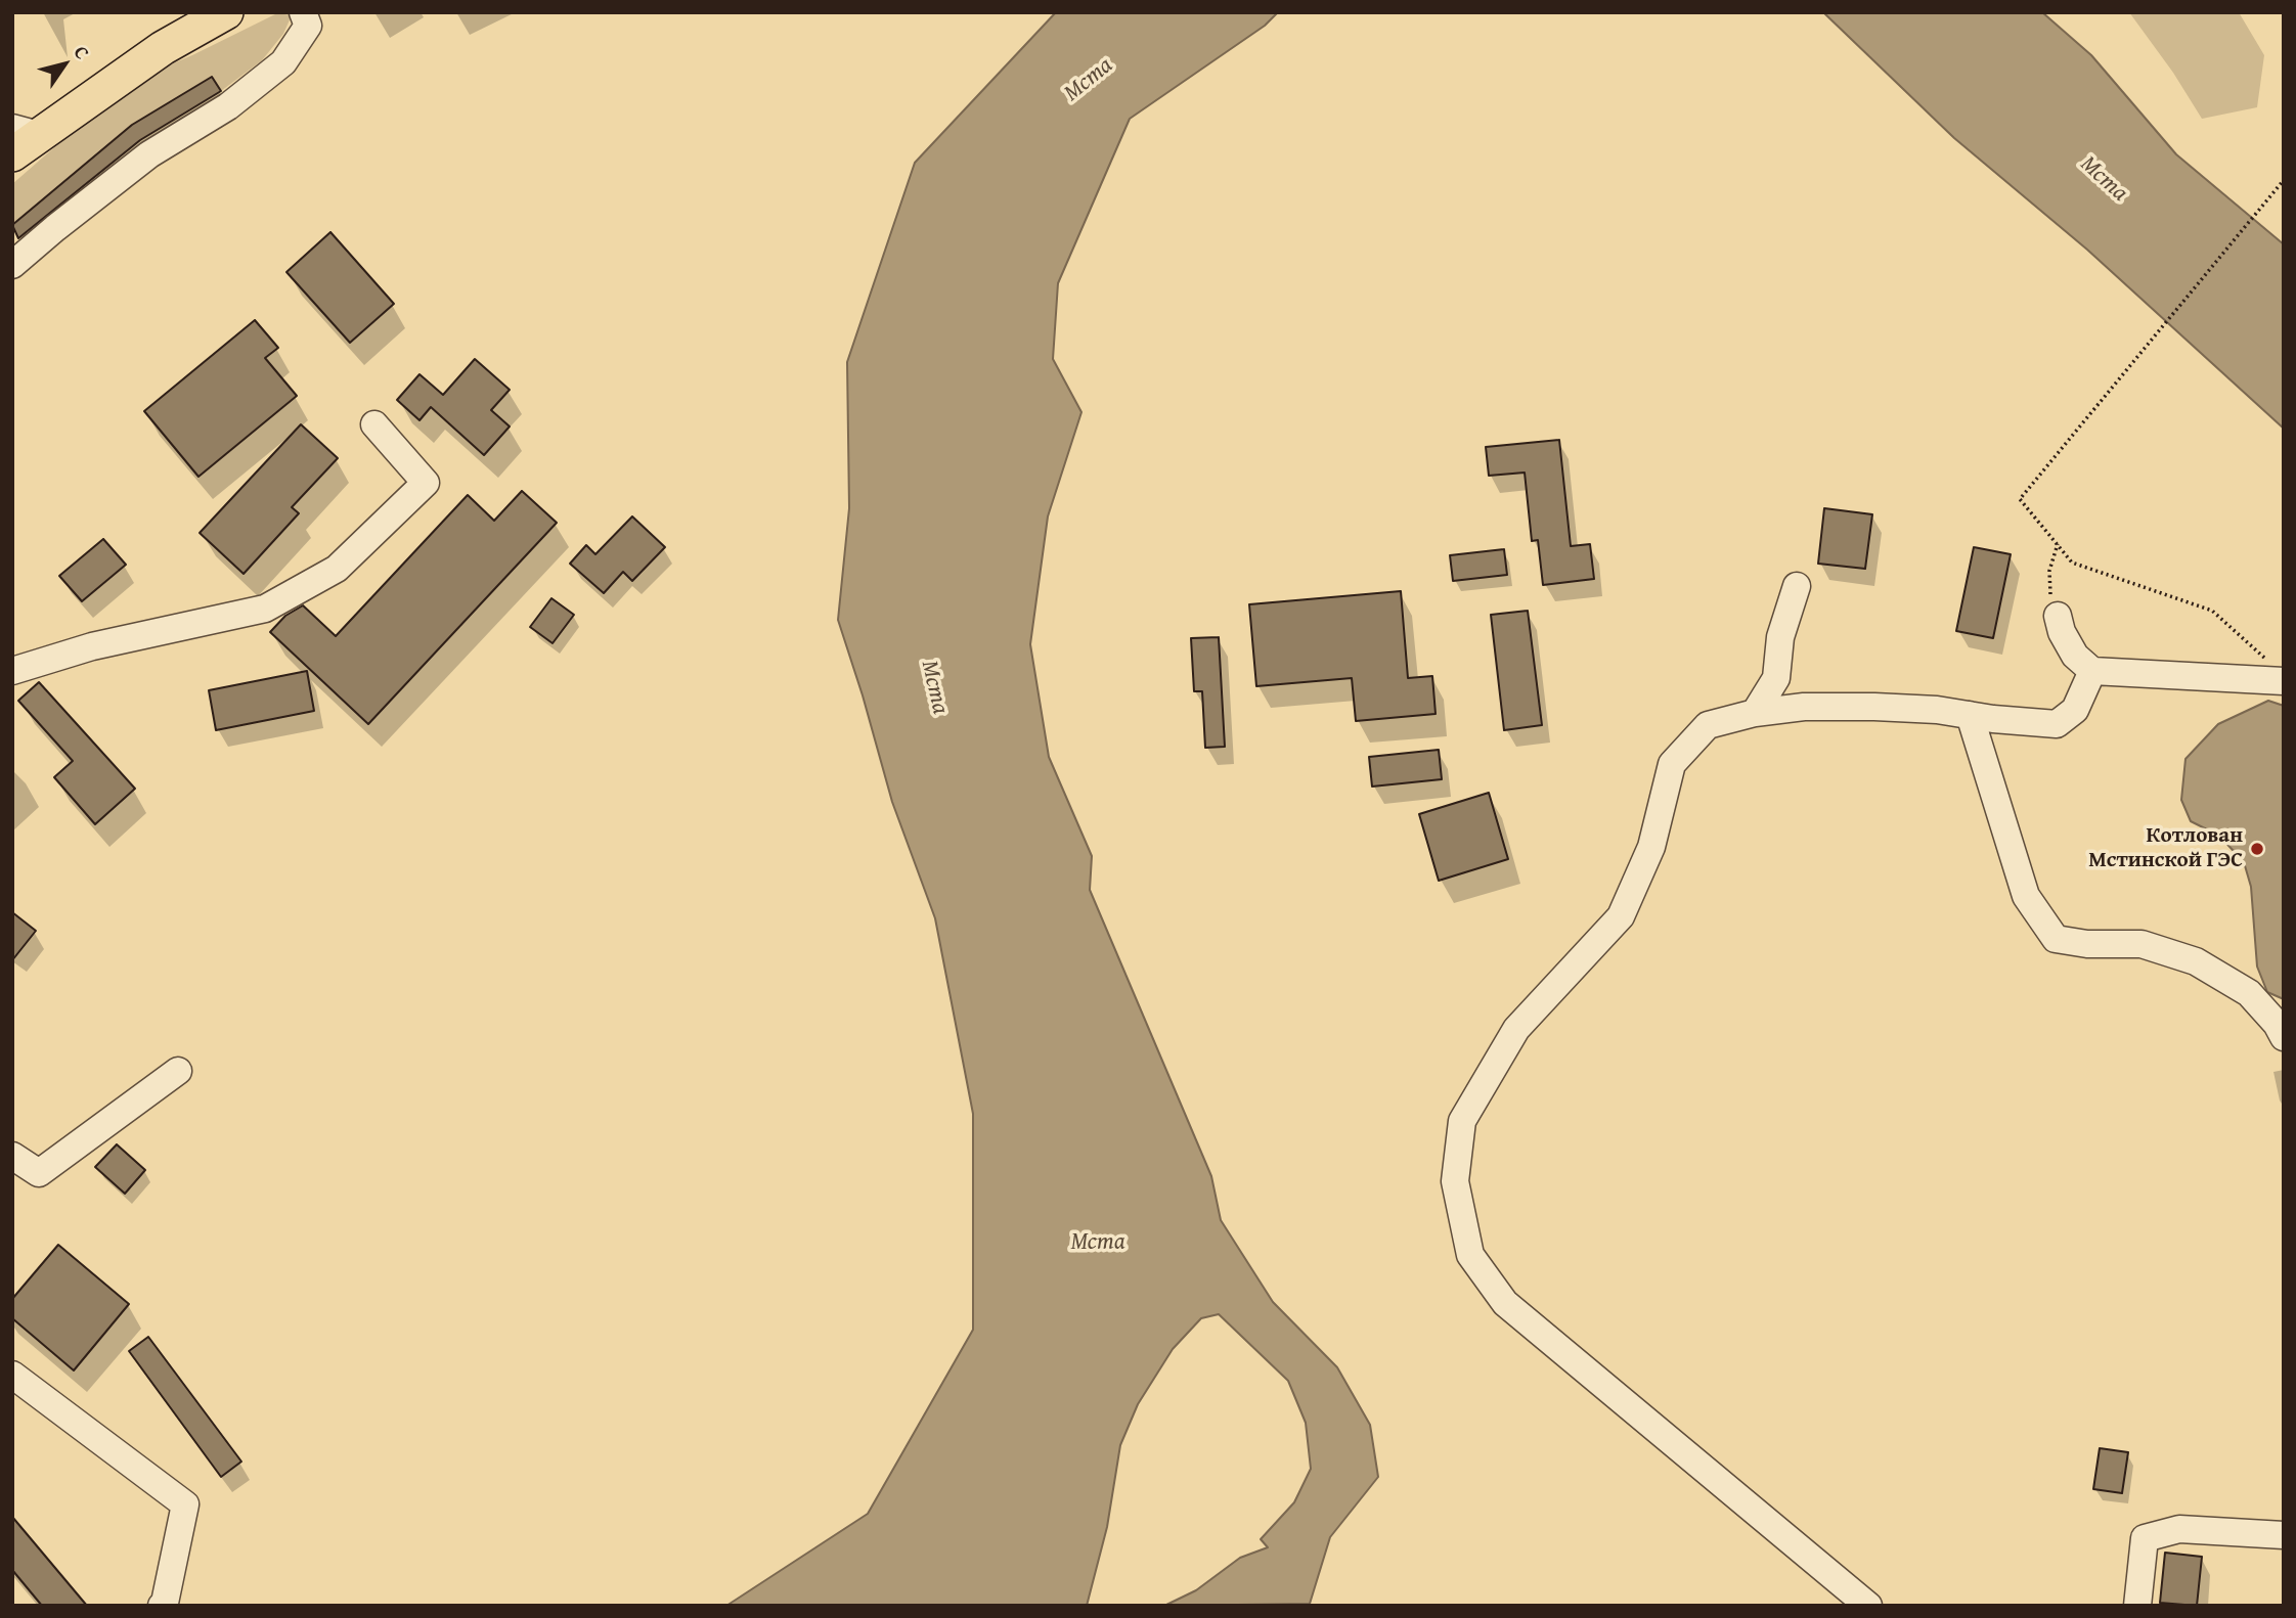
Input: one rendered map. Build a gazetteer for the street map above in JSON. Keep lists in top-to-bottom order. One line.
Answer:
{"water":["Мста"],"places":["Котлован Мстинской ГЭС"],"north":"top right"}
